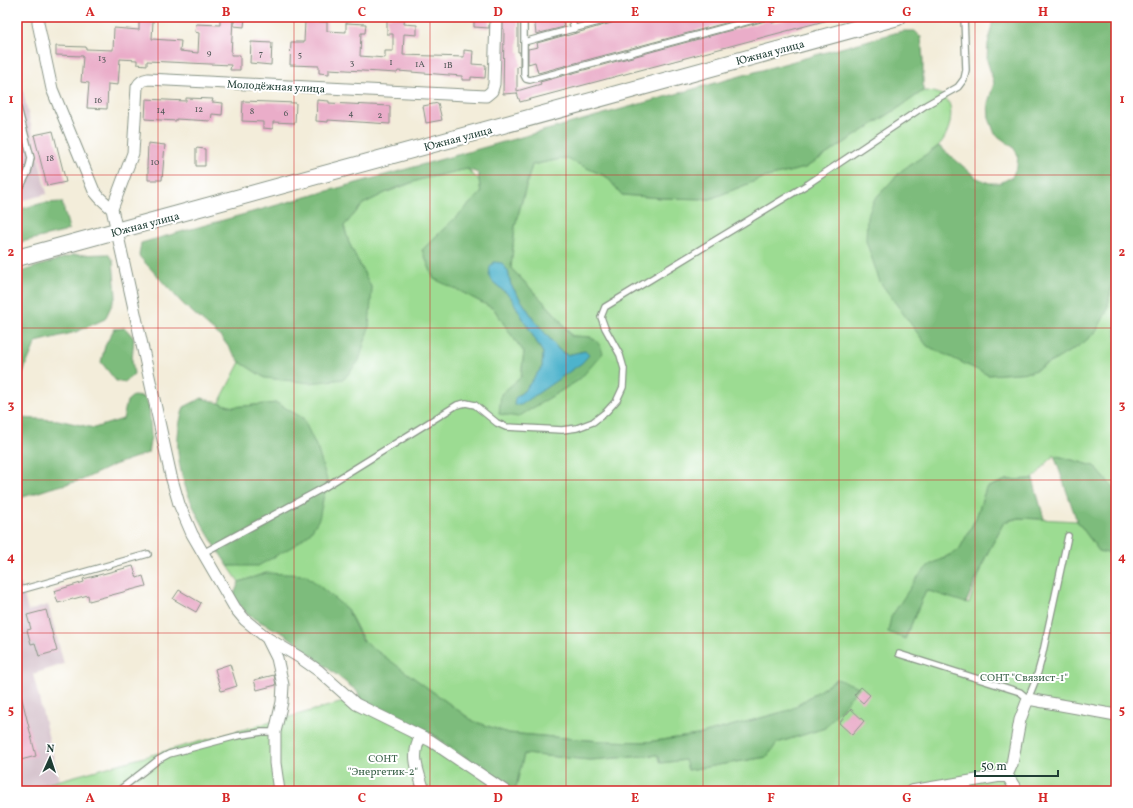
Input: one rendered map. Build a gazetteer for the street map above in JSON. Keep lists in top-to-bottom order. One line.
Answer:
{"streets":{"main road":["Южная улица"],"street":["Молодёжная улица"]},"parks":["СОНТ \"Связист-1\"","СОНТ \"Энергетик-2\""],"house_numbers":["9","7","5","13","3","1","1А","1В","16","12","14","8","6","4","2","18","10"],"scale_bar":"50 m","north":"top","grid":{"columns":["A","B","C","D","E","F","G","H"],"rows":["1","2","3","4","5"]}}
